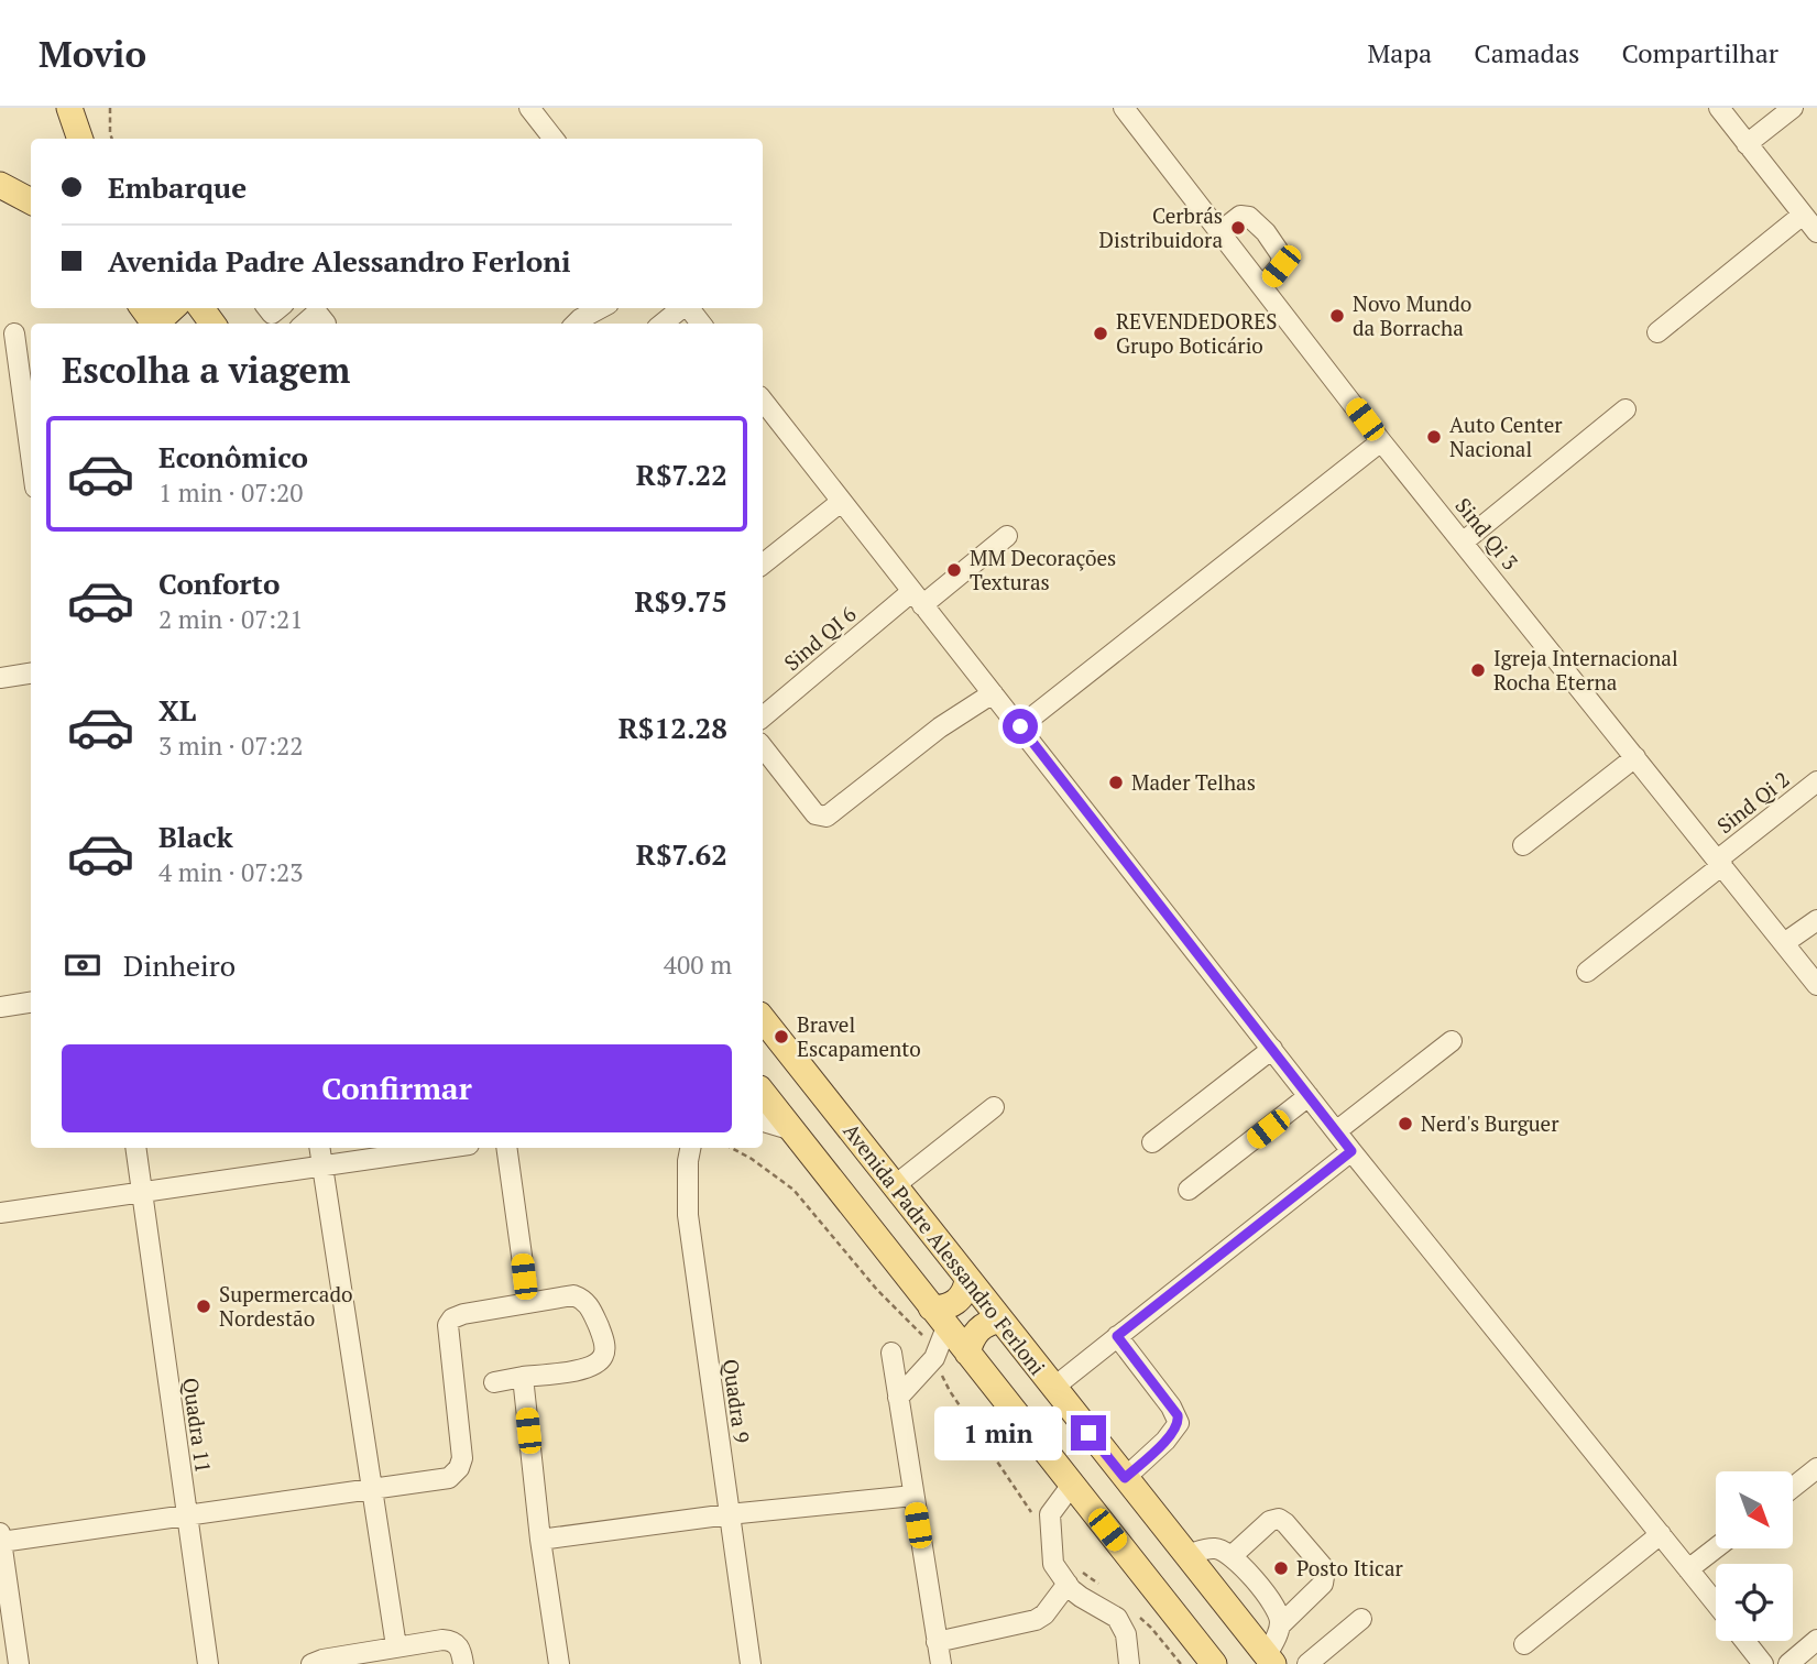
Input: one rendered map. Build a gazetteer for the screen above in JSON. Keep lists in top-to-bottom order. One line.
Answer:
{"streets":{"main road":["Avenida Padre Alessandro Ferloni"],"street":["Sind Qi 3","Sind QI 6","Sind Qi 2","Quadra 9","Quadra 11"]},"crossings":[["Sind Qi 3","Sind Qi 2"]],"places":["Cerbrás Distribuidora","Novo Mundo da Borracha","REVENDEDORES Grupo Boticário","Auto Center Nacional","MM Decorações Texturas","Igreja Internacional Rocha Eterna","Mader Telhas","Bravel Escapamento","Nerd's Burguer","Supermercado Nordestão","Posto Iticar"],"north":"bottom right","page":{"header":"Movio","nav":["Mapa","Camadas","Compartilhar"],"banner":["Embarque","Avenida Padre Alessandro Ferloni"],"heading":"Escolha a viagem","list":[{"name":"Econômico","note":"1 min · 07:20","value":"R$7.22"},{"name":"Conforto","note":"2 min · 07:21","value":"R$9.75"},{"name":"XL","note":"3 min · 07:22","value":"R$12.28"},{"name":"Black","note":"4 min · 07:23","value":"R$7.62"}],"pay":["Dinheiro","400 m"],"buttons":"Confirmar","bubble":"1 min"}}
